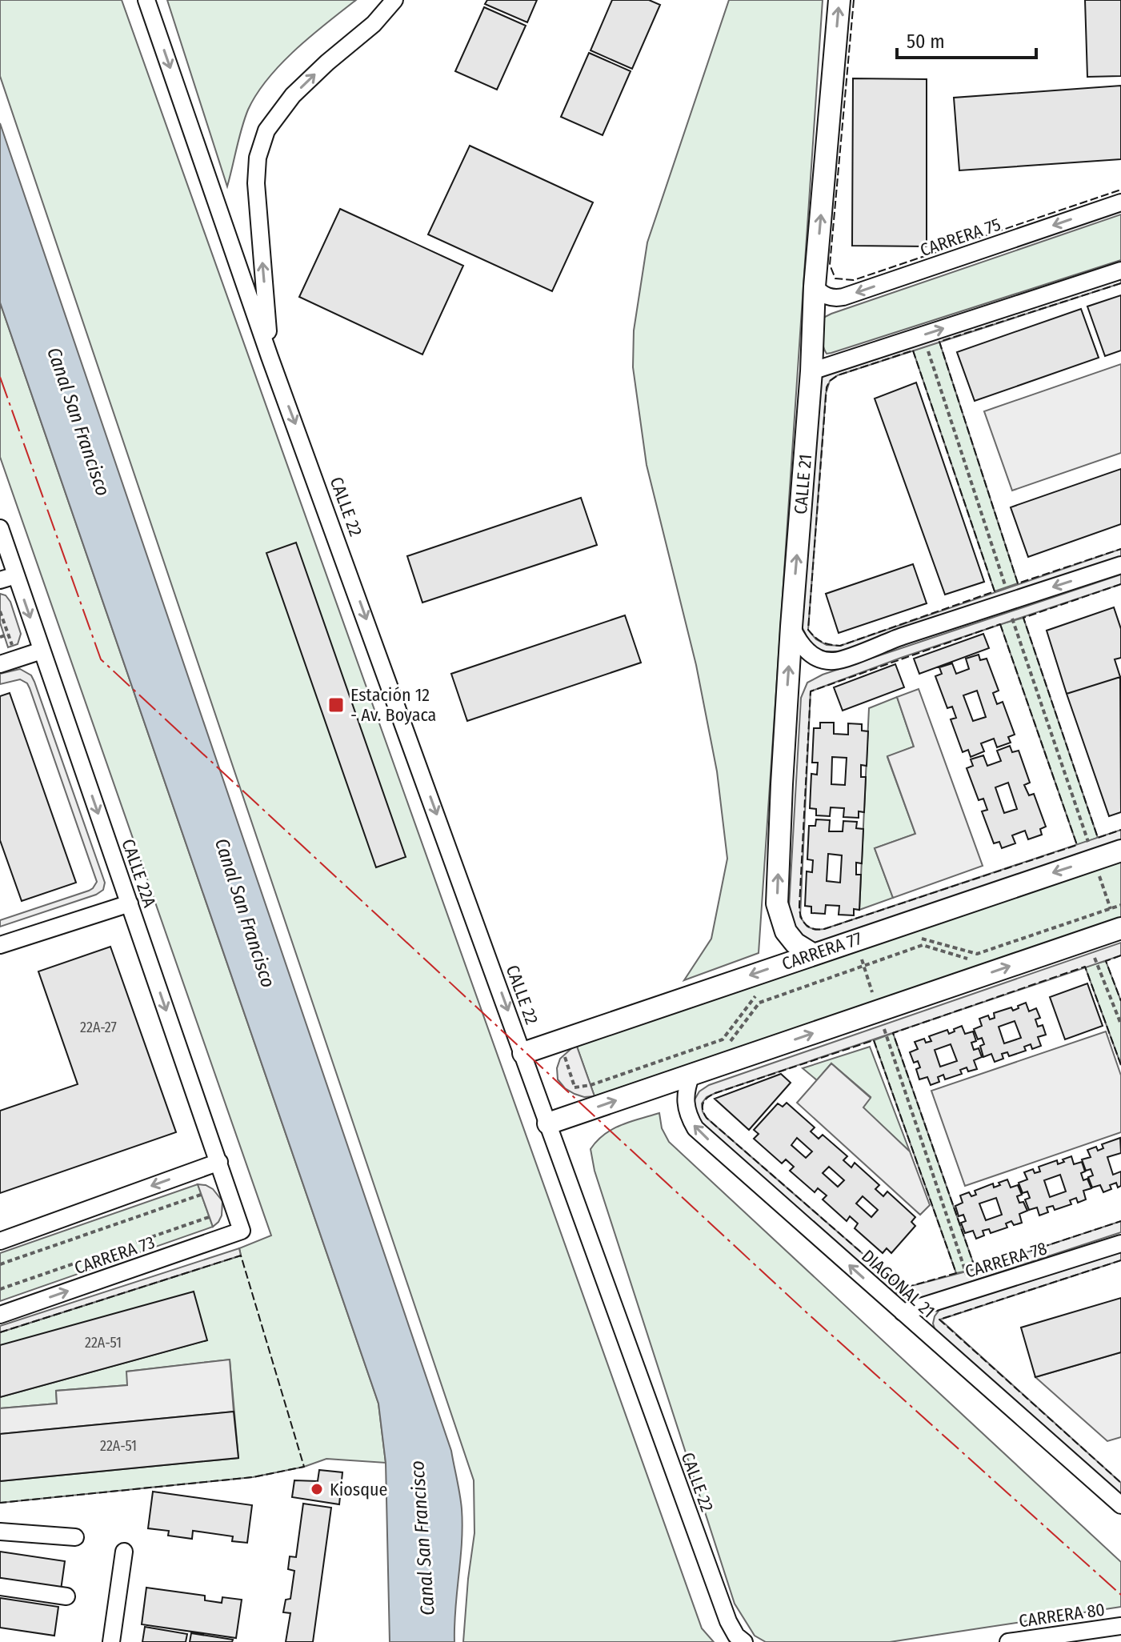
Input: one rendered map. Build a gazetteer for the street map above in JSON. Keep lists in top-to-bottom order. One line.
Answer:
{"streets":{"street":["CARRERA 75","CALLE 21","CALLE 22","CALLE 22A","CARRERA 77","CARRERA 73","CARRERA 78","DIAGONAL 21","CARRERA 80"]},"crossings":[["CARRERA 75","CALLE 21"],["CALLE 21","CARRERA 77"],["CALLE 22","CARRERA 77"],["CALLE 22A","CARRERA 73"],["CARRERA 78","DIAGONAL 21"]],"one_way":["CALLE 21","CALLE 22A","DIAGONAL 21"],"water":["Canal San Francisco"],"places":{"transit":["Estación 12 - Av. Boyaca"],"other":["Kiosque"]},"house_numbers":["22A-27","22A-51","22A-51"],"scale_bar":"50 m"}
